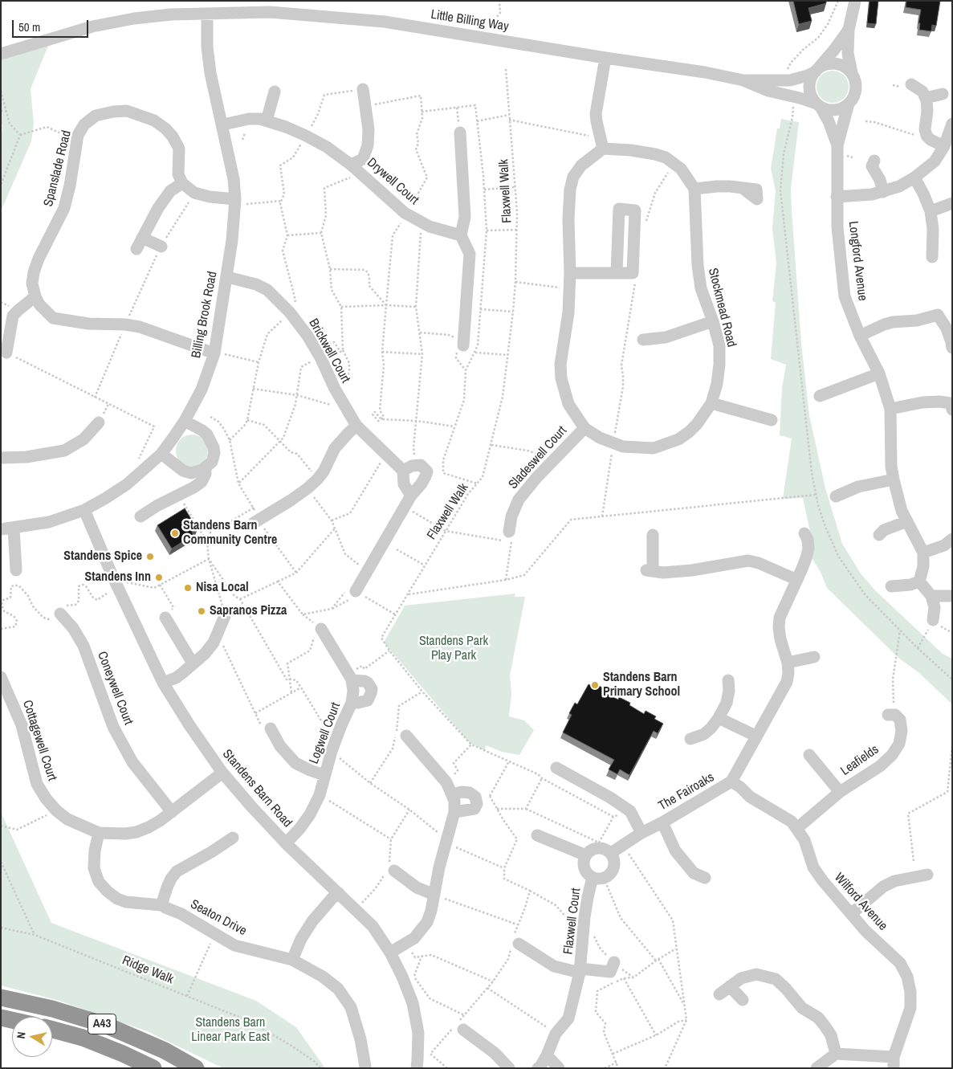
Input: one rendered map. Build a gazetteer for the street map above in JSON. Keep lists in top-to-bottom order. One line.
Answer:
{"streets":{"highway":["A43"],"street":["Little Billing Way","Spanslade Road","Drywell Court","Longford Avenue","Stockmead Road","Billing Brook Road","Brickwell Court","Sladeswell Court","Coneywell Court","Logwell Court","Cottagewell Court","Leafields","Standens Barn Road","The Fairoaks","Wilford Avenue","Seaton Drive","Flaxwell Court"],"path":["Flaxwell Walk","Ridge Walk"]},"crossings":[["Little Billing Way","Longford Avenue"],["Little Billing Way","Billing Brook Road"],["Drywell Court","Billing Brook Road"],["Stockmead Road","Sladeswell Court"],["Billing Brook Road","Brickwell Court"],["Billing Brook Road","Standens Barn Road"],["Coneywell Court","Cottagewell Court"],["Logwell Court","Standens Barn Road"],["Cottagewell Court","Standens Barn Road"],["Cottagewell Court","Seaton Drive"],["Leafields","Wilford Avenue"],["The Fairoaks","Wilford Avenue"],["The Fairoaks","Flaxwell Court"]],"parks":["Standens Park Play Park","Standens Barn Linear Park East"],"places":["Standens Barn Community Centre","Standens Spice","Standens Inn","Nisa Local","Sapranos Pizza","Standens Barn Primary School"],"scale_bar":"50 m","north":"left"}
